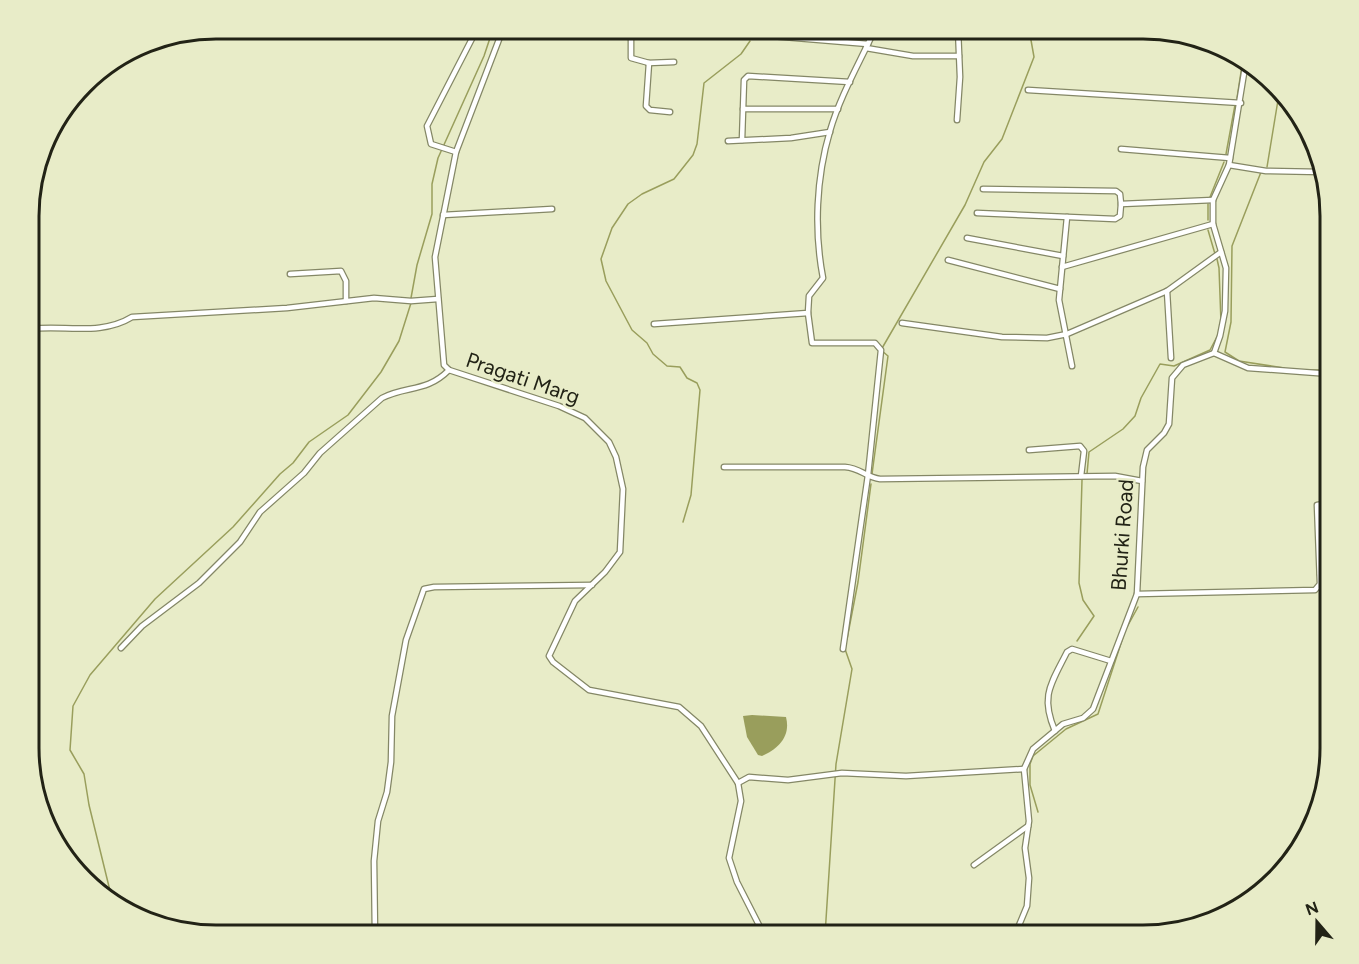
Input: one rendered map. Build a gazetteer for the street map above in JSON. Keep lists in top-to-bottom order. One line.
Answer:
{"streets":{"street":["Pragati Marg","Bhurki Road"]},"north":"top"}
